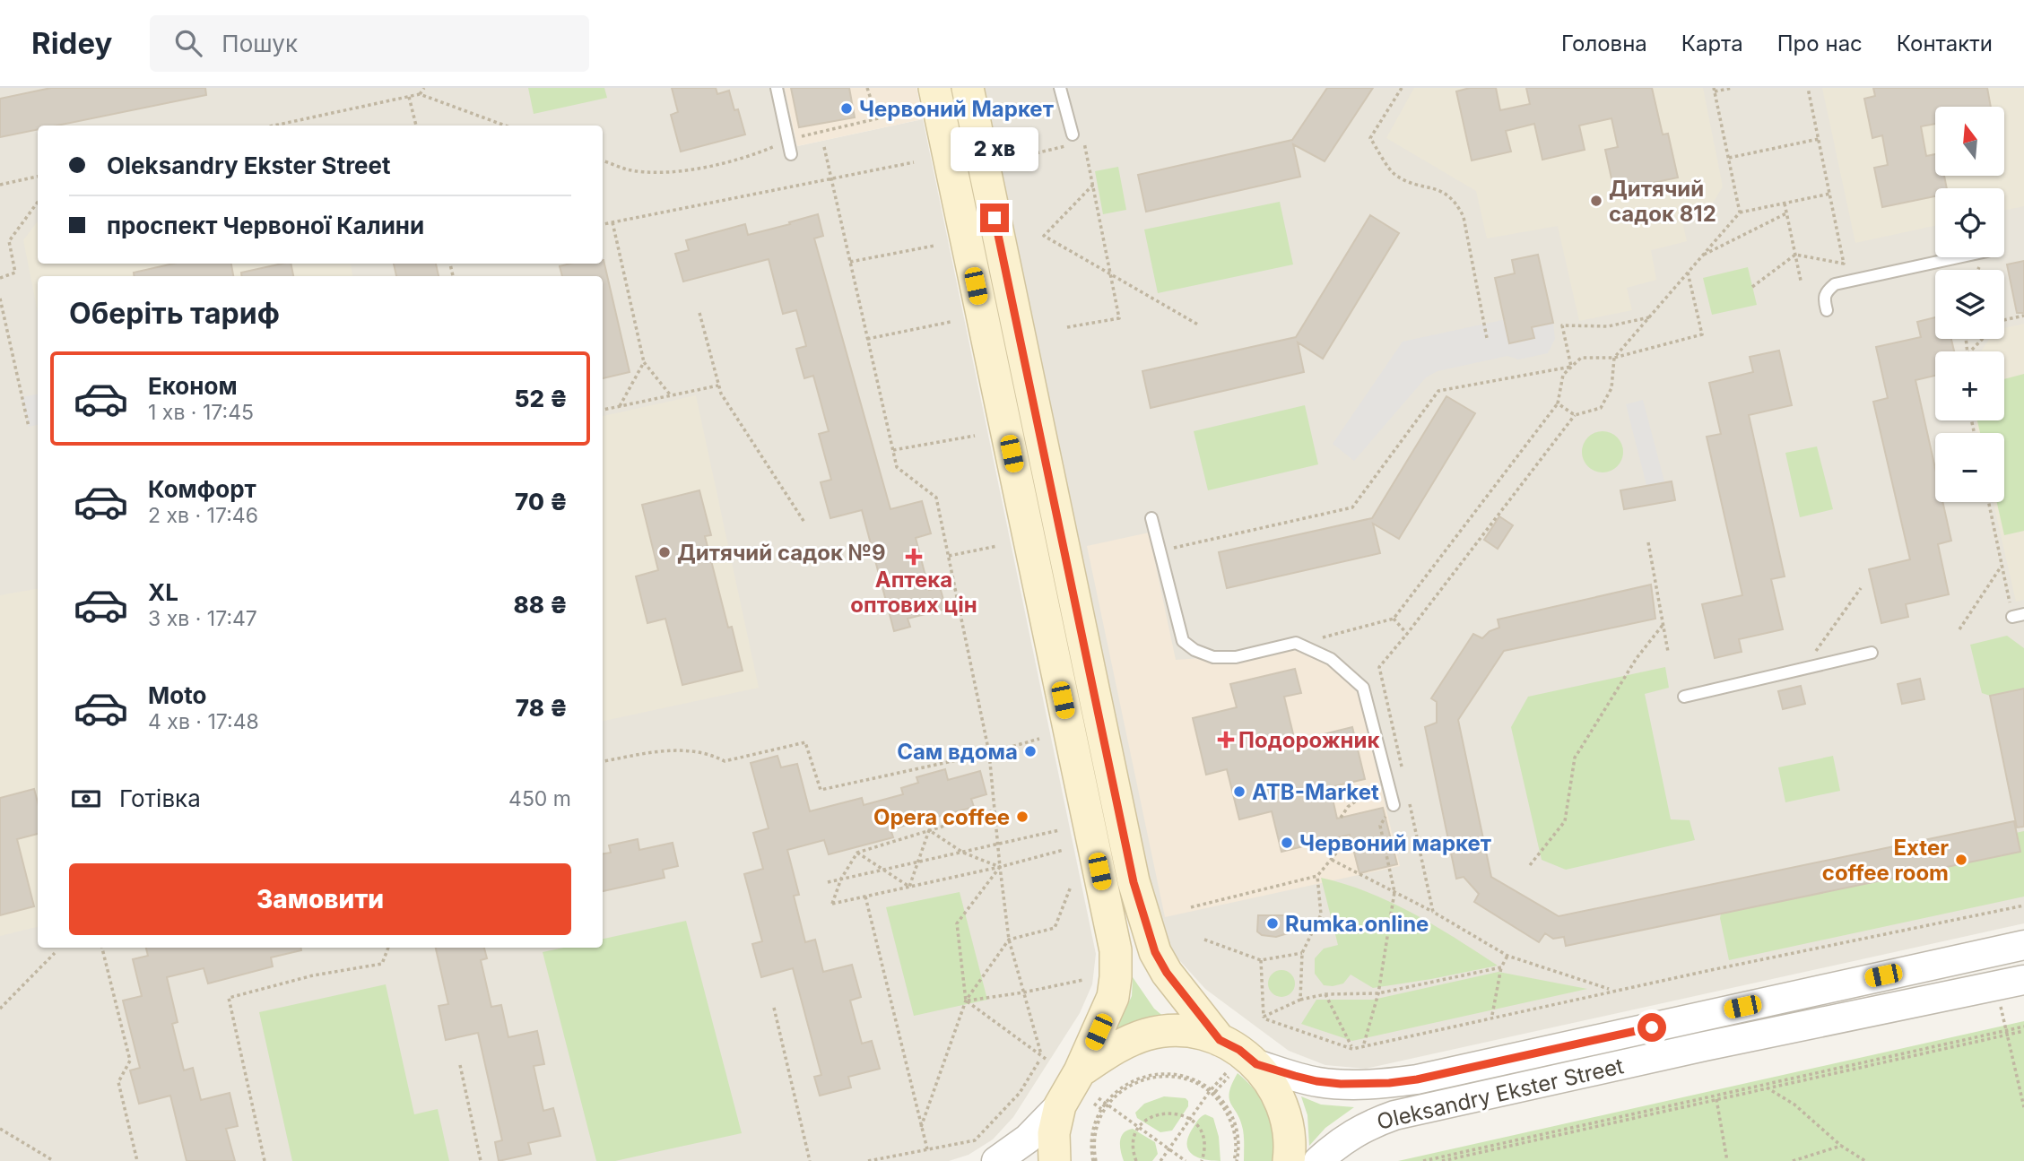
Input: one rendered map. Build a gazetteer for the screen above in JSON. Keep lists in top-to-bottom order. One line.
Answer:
{"streets":{"street":["Oleksandry Ekster Street"]},"places":{"other":["Червоний Маркет","Дитячий садок 812","Дитячий садок №9","Сам вдома","ATB-Market","Opera coffee","Червоний маркет","Exter coffee room","Rumka.online"],"health":["Аптека оптових цін","Подорожник"]},"north":"top","page":{"header":"Ridey","search":"Пошук","nav":["Головна","Карта","Про нас","Контакти"],"map_buttons":["+","−"],"banner":["Oleksandry Ekster Street","проспект Червоної Калини"],"bubble":"2 хв","heading":"Оберіть тариф","list":[{"name":"Економ","note":"1 хв · 17:45","value":"52 ₴"},{"name":"Комфорт","note":"2 хв · 17:46","value":"70 ₴"},{"name":"XL","note":"3 хв · 17:47","value":"88 ₴"},{"name":"Moto","note":"4 хв · 17:48","value":"78 ₴"}],"pay":["Готівка","450 m"],"buttons":"Замовити"}}
